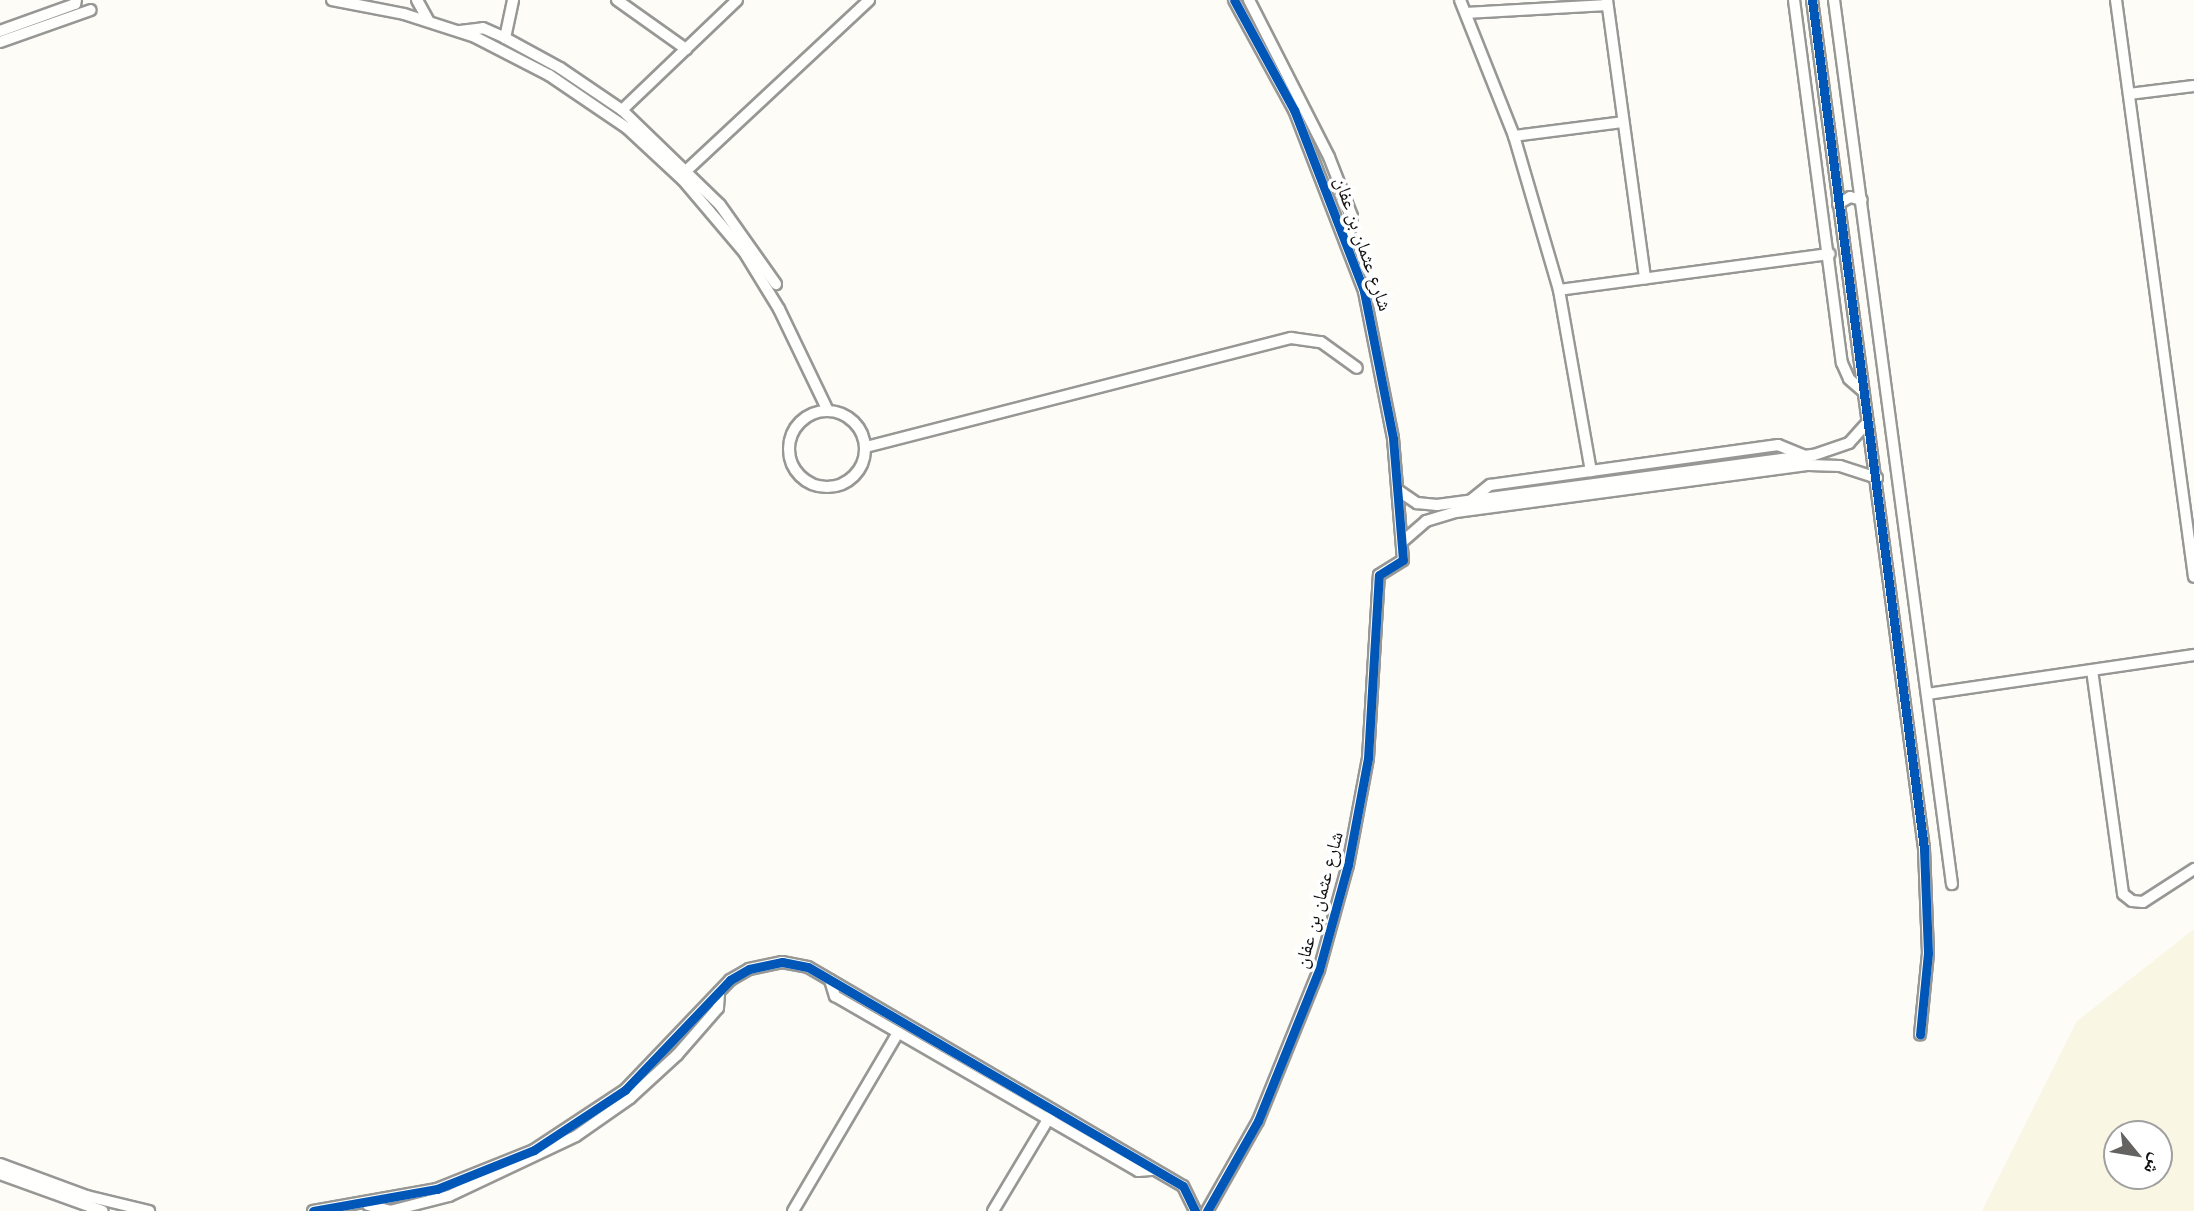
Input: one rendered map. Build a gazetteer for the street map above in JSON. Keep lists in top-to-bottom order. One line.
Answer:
{"streets":{"street":["شارع عثمان بن عفان"]},"north":"bottom right"}
